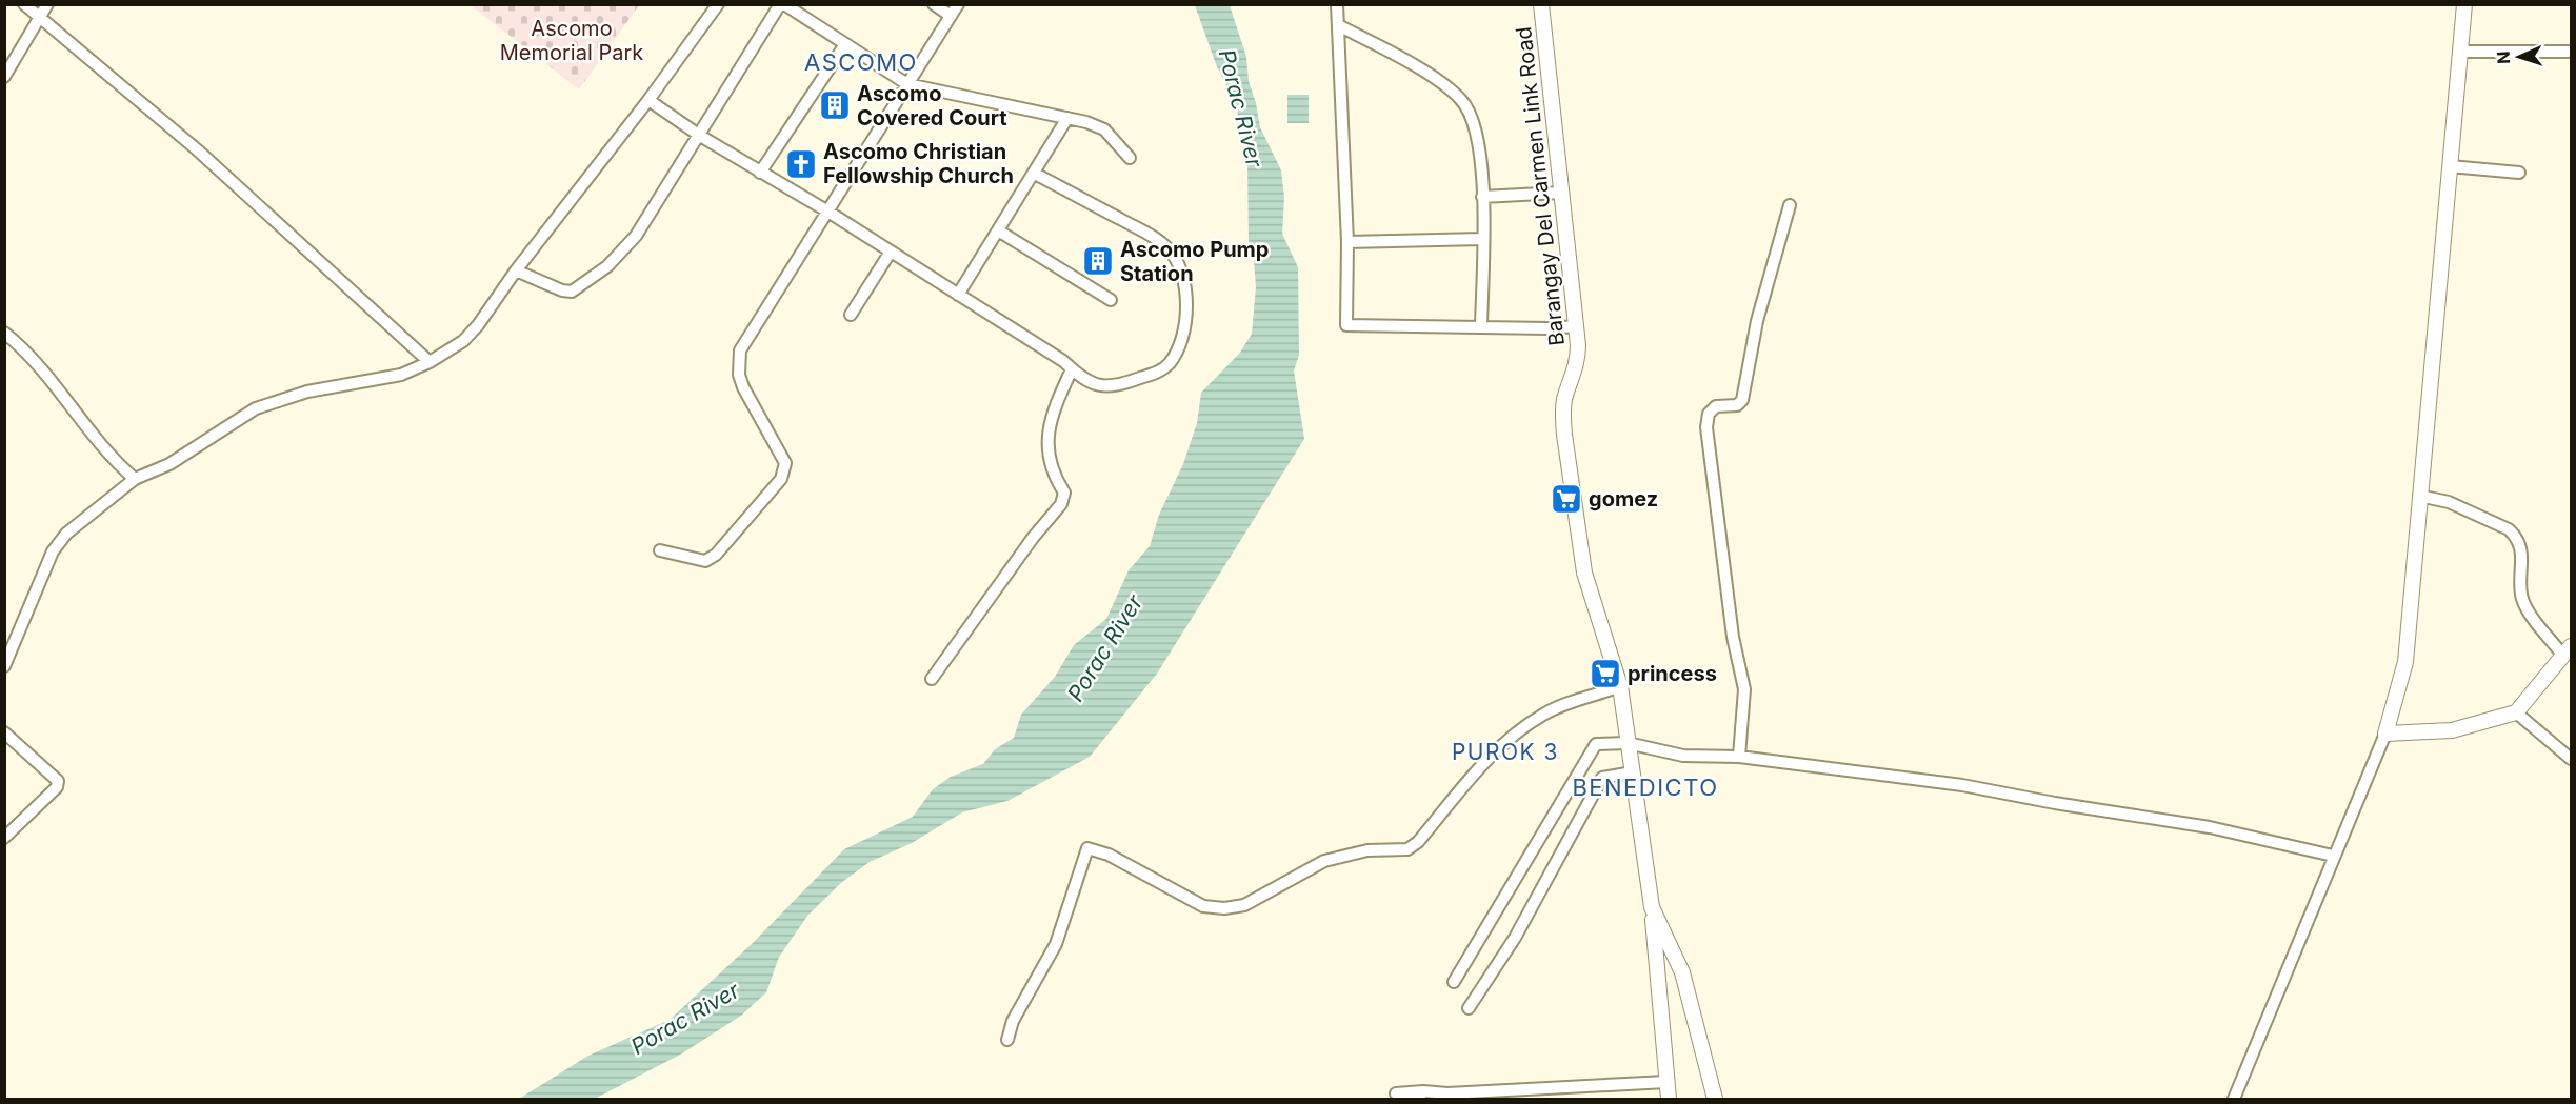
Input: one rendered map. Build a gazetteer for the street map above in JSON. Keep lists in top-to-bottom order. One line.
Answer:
{"streets":{"street":["Barangay Del Carmen Link Road"]},"districts":["ASCOMO","PUROK 3","BENEDICTO"],"water":["Porac River"],"parks":["Ascomo Memorial Park"],"places":{"building":["Ascomo Covered Court","Ascomo Pump Station"],"church":["Ascomo Christian Fellowship Church"],"supermarket":["gomez","princess"]},"north":"left"}
